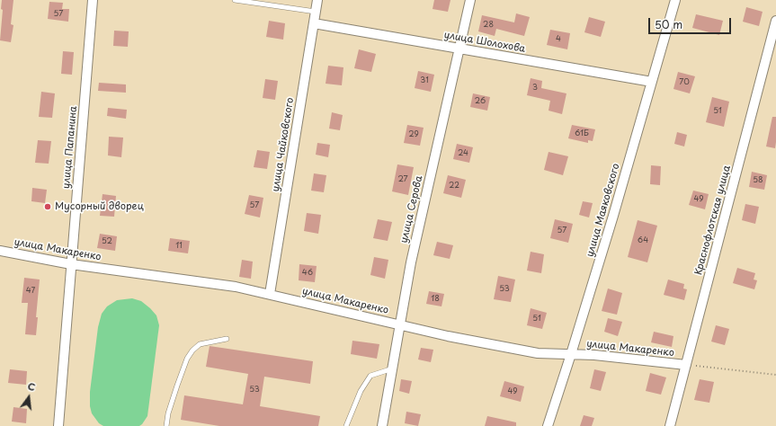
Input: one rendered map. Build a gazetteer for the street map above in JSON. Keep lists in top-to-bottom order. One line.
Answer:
{"streets":{"street":["улица Шолохова","улица Чайковского","улица Папанина","улица Серова","улица Маяковского","Краснофлотская улица","улица Макаренко"]},"crossings":[["улица Шолохова","улица Чайковского"],["улица Шолохова","улица Серова"],["улица Шолохова","улица Маяковского"],["улица Чайковского","улица Макаренко"],["улица Папанина","улица Макаренко"],["улица Серова","улица Макаренко"],["улица Маяковского","улица Макаренко"],["Краснофлотская улица","улица Макаренко"]],"places":["Мусорный дворец"],"house_numbers":["57","28","4","31","70","3","26","51","61Б","29","24","27","58","22","49","57","57","64","52","11","46","53","47","18","51","53","49"],"scale_bar":"50 m","north":"top"}
